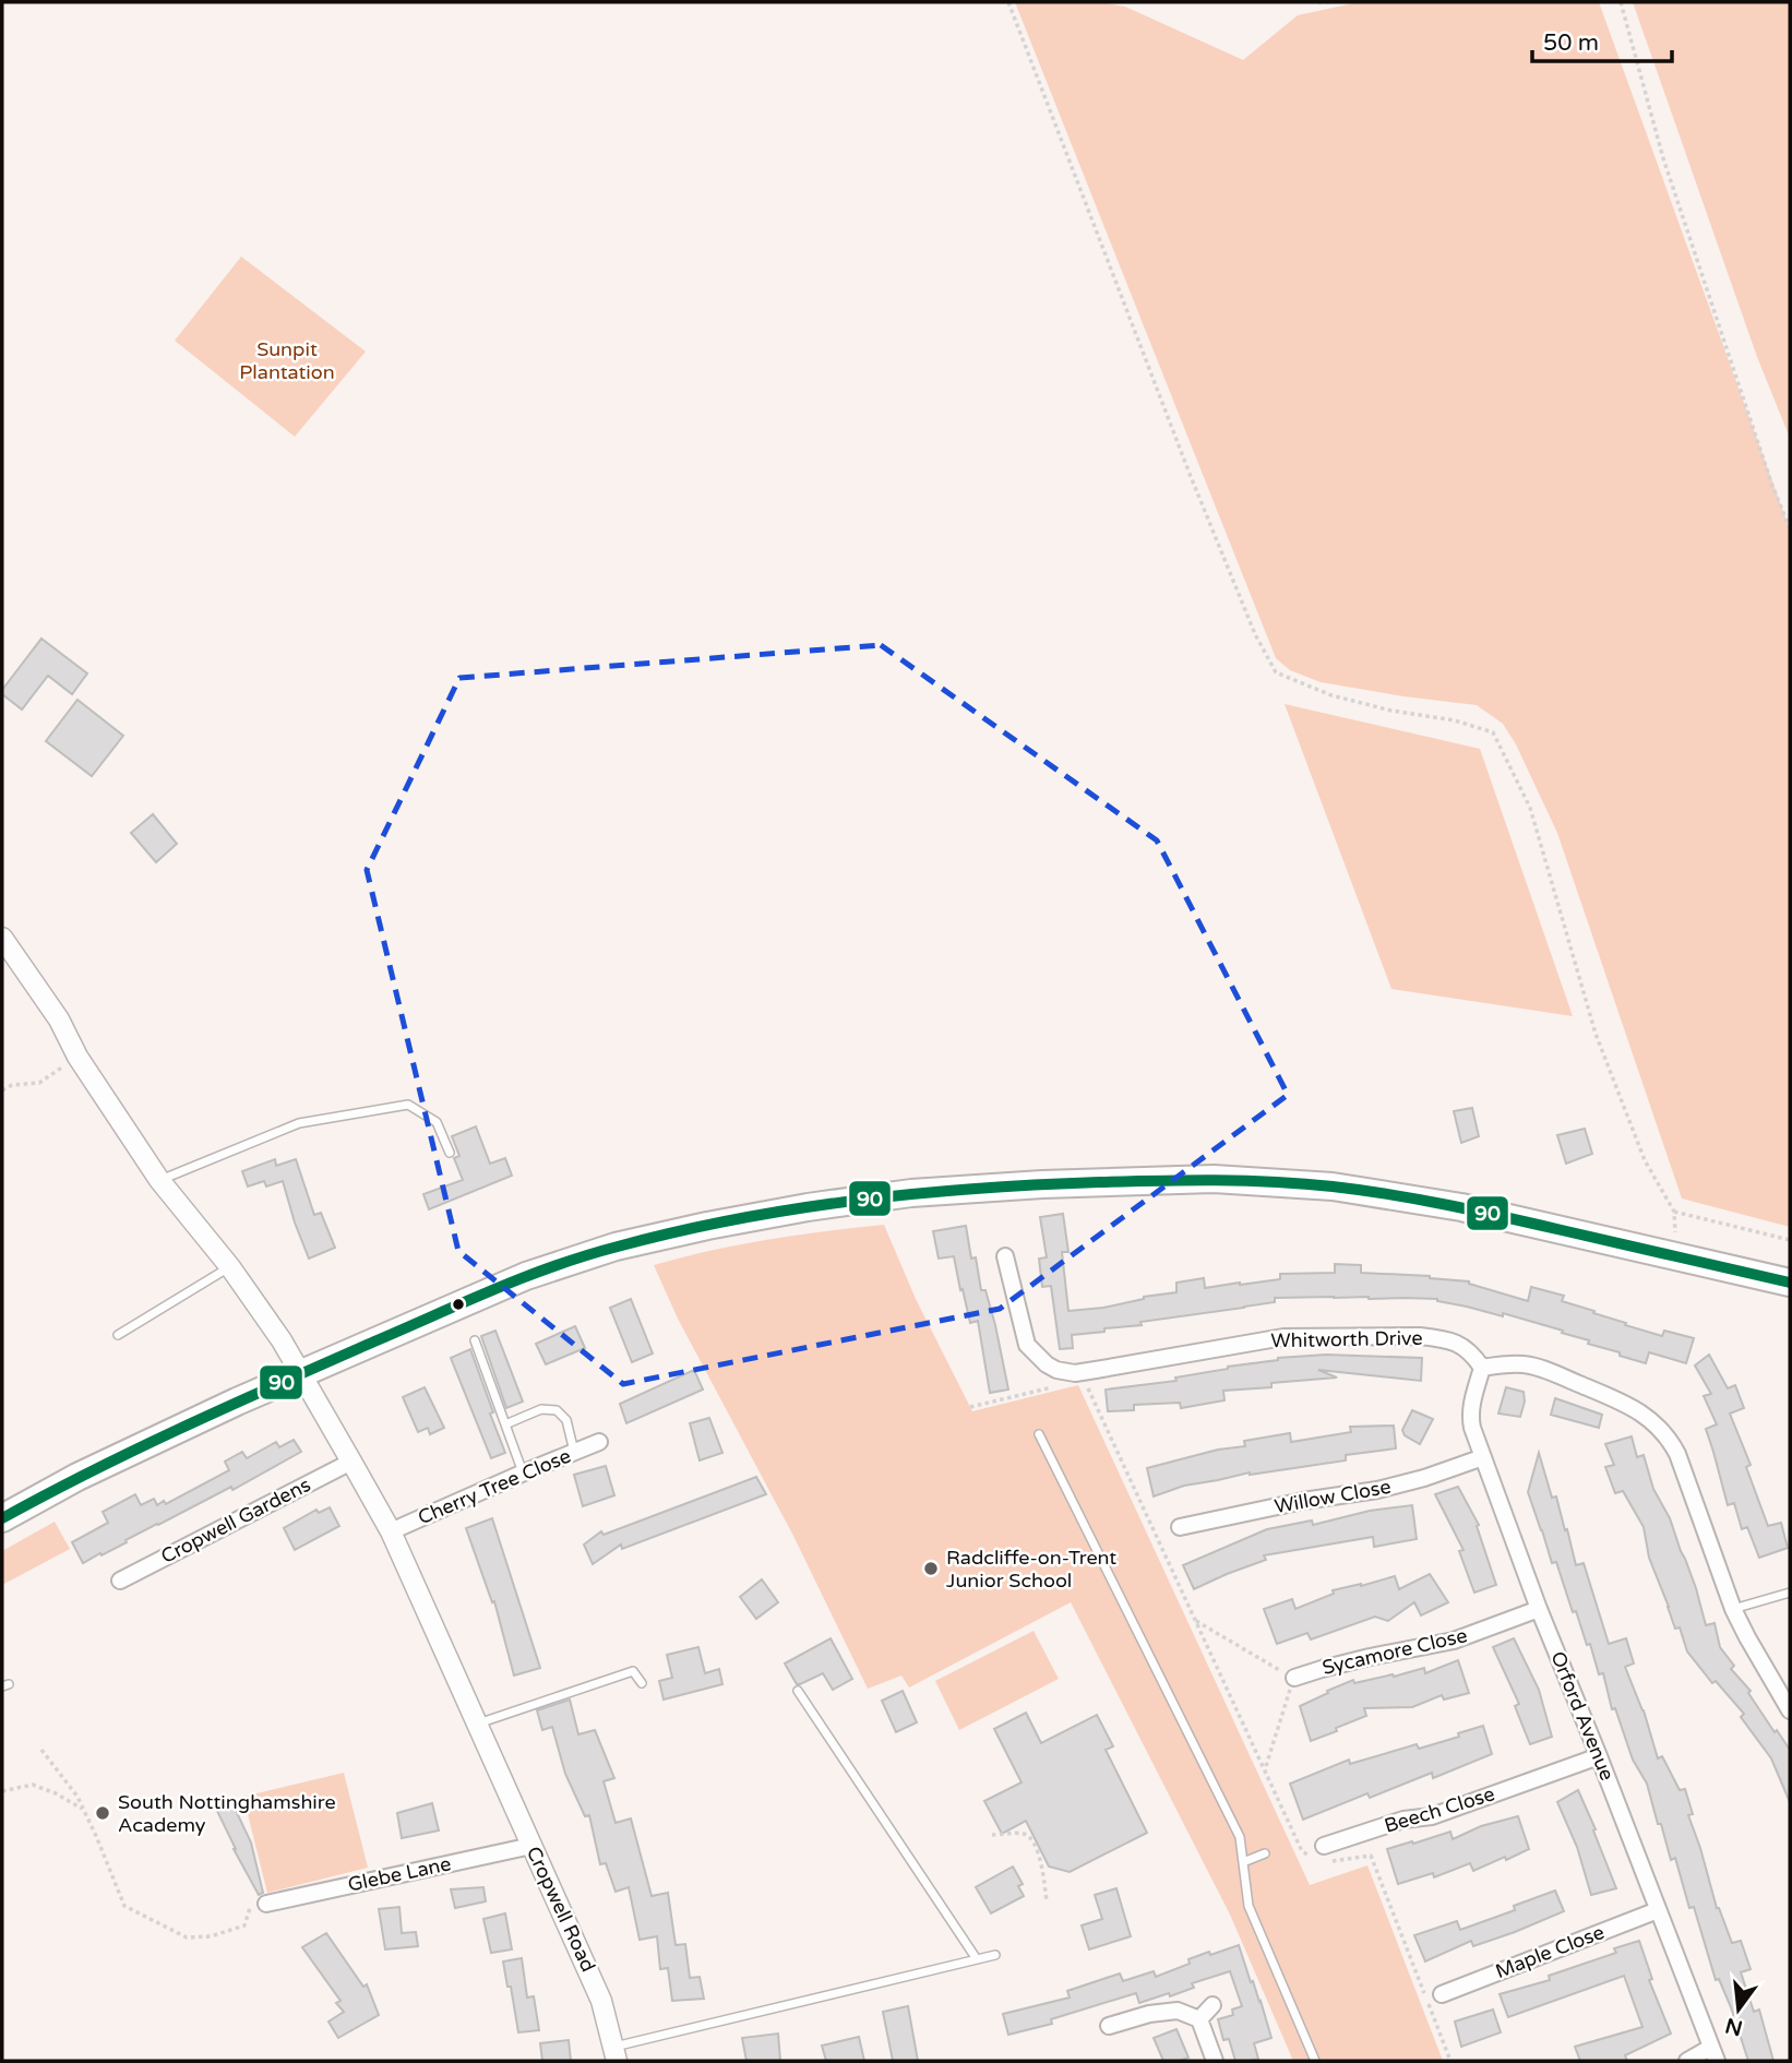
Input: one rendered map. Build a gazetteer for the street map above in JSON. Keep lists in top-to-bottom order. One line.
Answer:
{"streets":{"street":["Whitworth Drive","Cherry Tree Close","Willow Close","Cropwell Gardens","Sycamore Close","Orford Avenue","Beech Close","Glebe Lane","Cropwell Road","Maple Close"]},"crossings":[["Whitworth Drive","Orford Avenue"],["Cherry Tree Close","Cropwell Road"],["Willow Close","Orford Avenue"],["Cropwell Gardens","Cropwell Road"],["Sycamore Close","Orford Avenue"],["Orford Avenue","Beech Close"],["Orford Avenue","Maple Close"],["Glebe Lane","Cropwell Road"]],"parks":["Sunpit Plantation"],"places":["Radcliffe-on-Trent Junior School","South Nottinghamshire Academy"],"lines":["transit line 90"],"scale_bar":"50 m","north":"bottom"}
